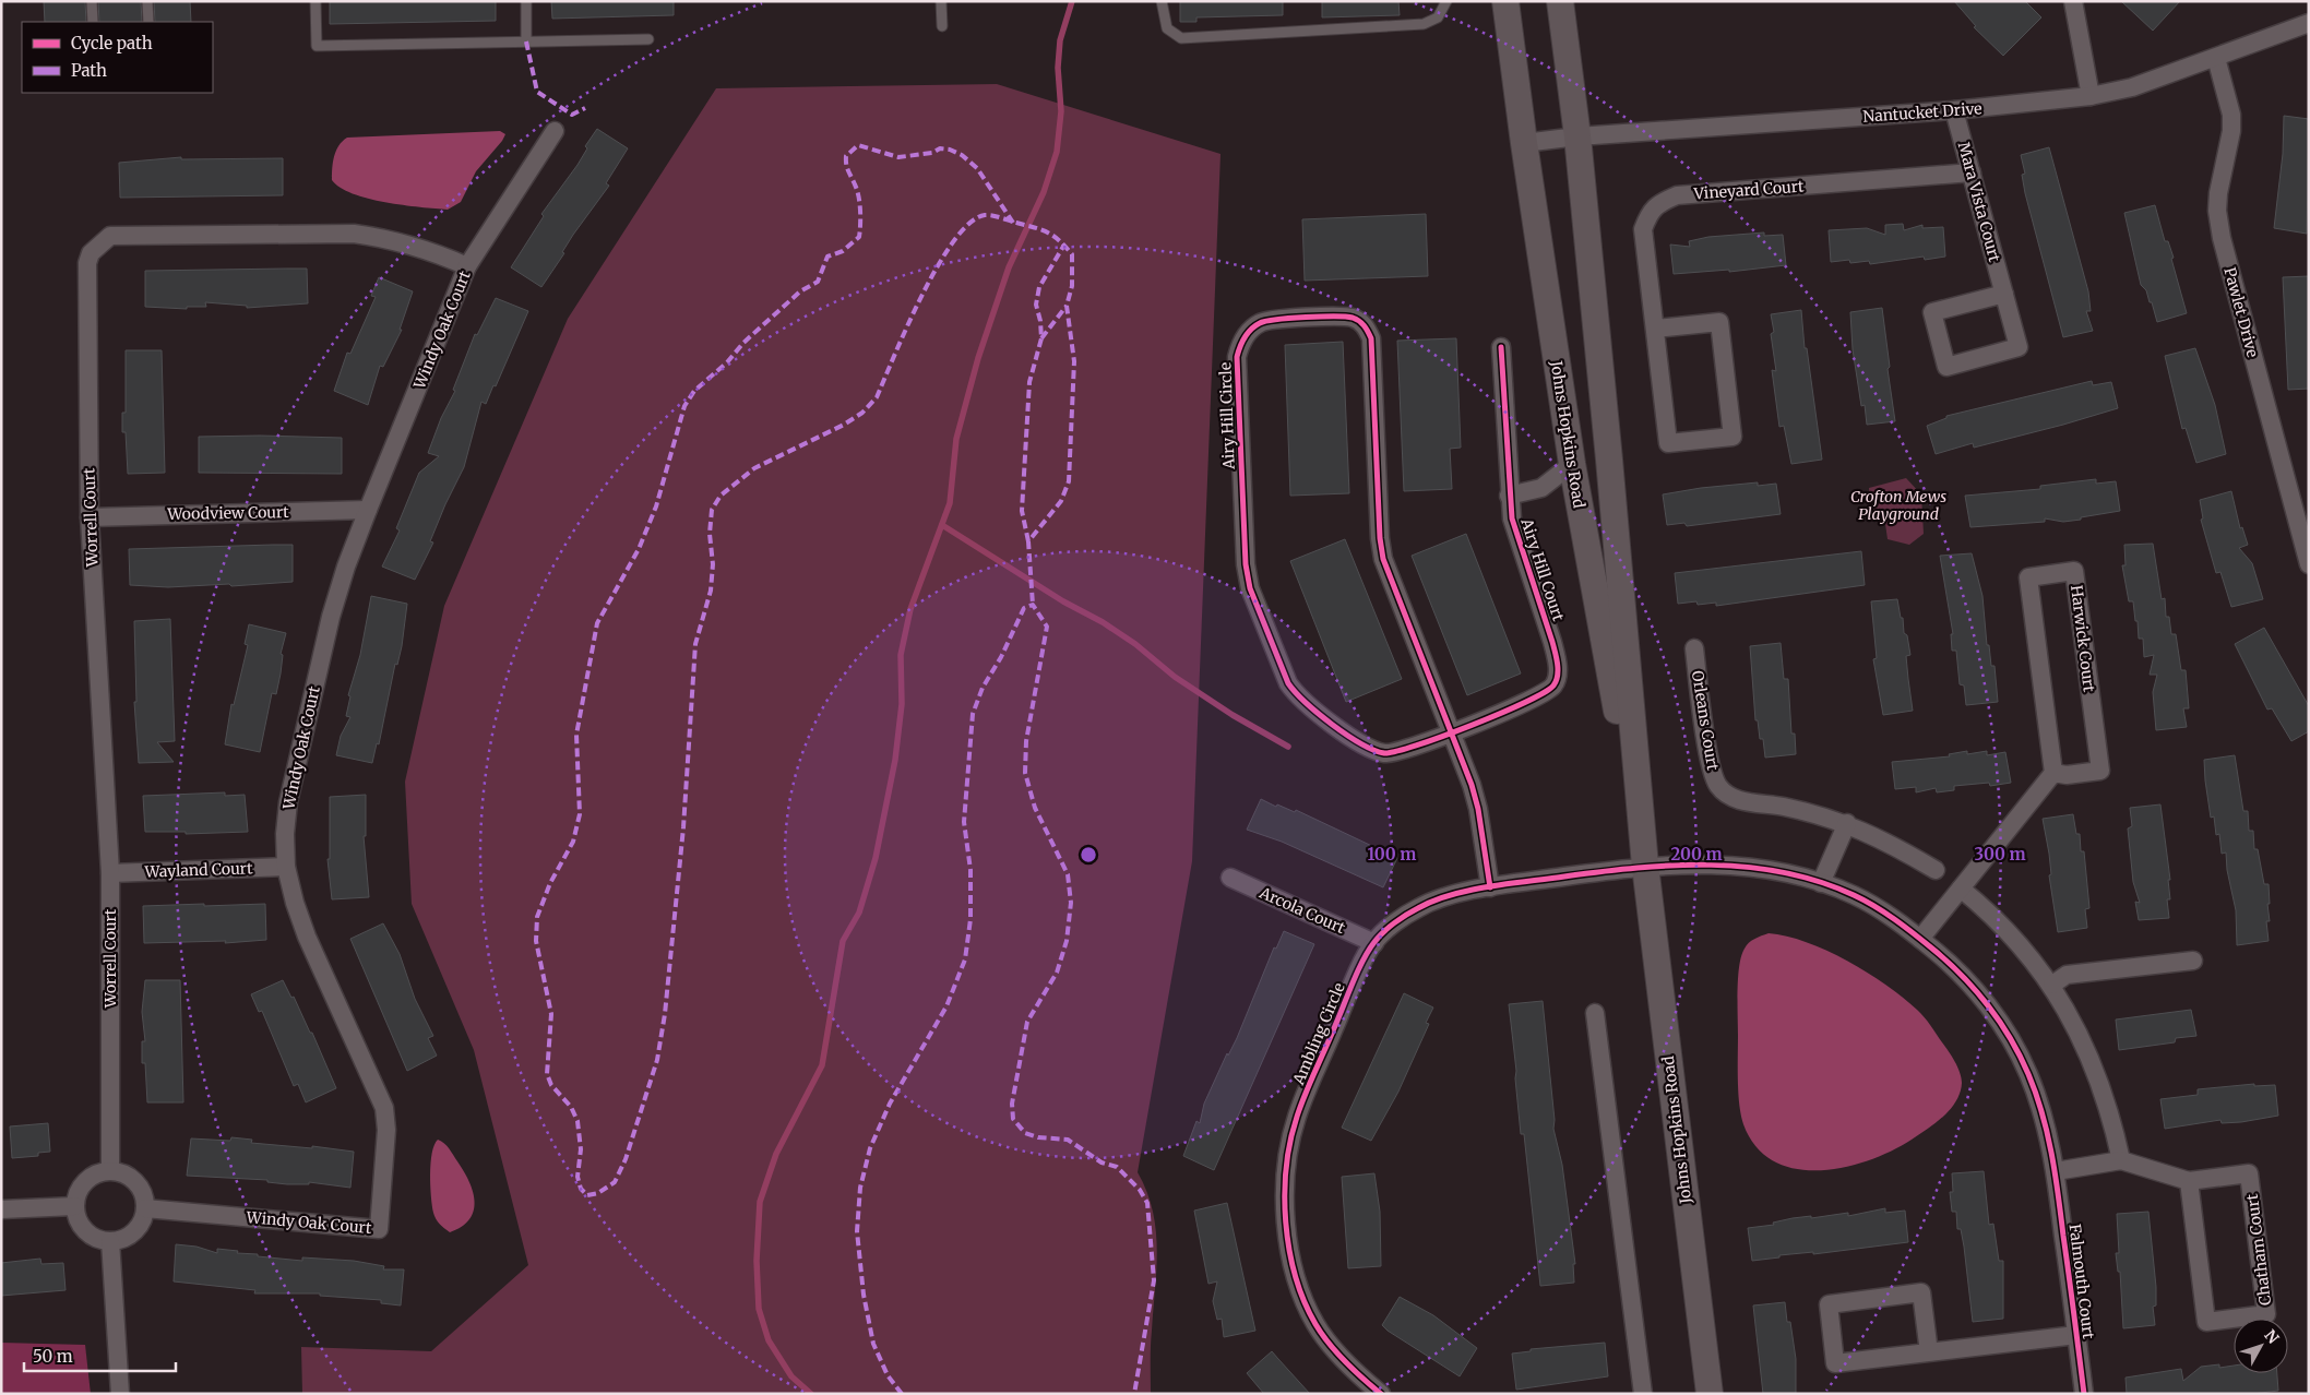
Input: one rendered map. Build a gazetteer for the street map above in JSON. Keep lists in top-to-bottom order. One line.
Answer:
{"streets":{"street":["Nantucket Drive","Vineyard Court","Mara Vista Court","Pawlet Drive","Windy Oak Court","Airy Hill Circle","Johns Hopkins Road","Woodview Court","Worrell Court","Airy Hill Court","Harwick Court","Orleans Court","Wayland Court","Arcola Court","Ambling Circle","Chatham Court","Falmouth Court"]},"crossings":[["Nantucket Drive","Mara Vista Court"],["Nantucket Drive","Pawlet Drive"],["Nantucket Drive","Johns Hopkins Road"],["Vineyard Court","Mara Vista Court"],["Windy Oak Court","Woodview Court"],["Windy Oak Court","Worrell Court"],["Windy Oak Court","Wayland Court"],["Airy Hill Circle","Airy Hill Court"],["Airy Hill Circle","Ambling Circle"],["Johns Hopkins Road","Ambling Circle"],["Woodview Court","Worrell Court"],["Worrell Court","Wayland Court"],["Arcola Court","Ambling Circle"],["Ambling Circle","Falmouth Court"],["Chatham Court","Falmouth Court"]],"parks":["Crofton Mews Playground"],"legend":["Cycle path","Path"],"scale_bar":"50 m","north":"top right","rings":["100 m","200 m","300 m"]}
